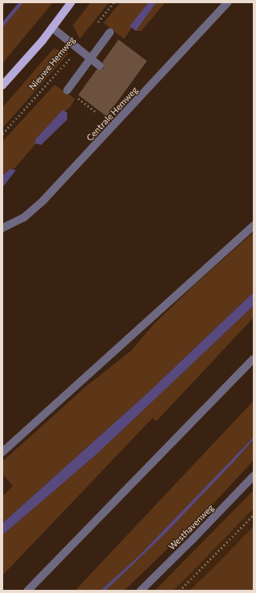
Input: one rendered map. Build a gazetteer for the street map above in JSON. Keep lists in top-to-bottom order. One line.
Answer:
{"streets":{"street":["Centrale Hemweg","Westhavenweg"],"path":["Nieuwe Hemweg"]}}
